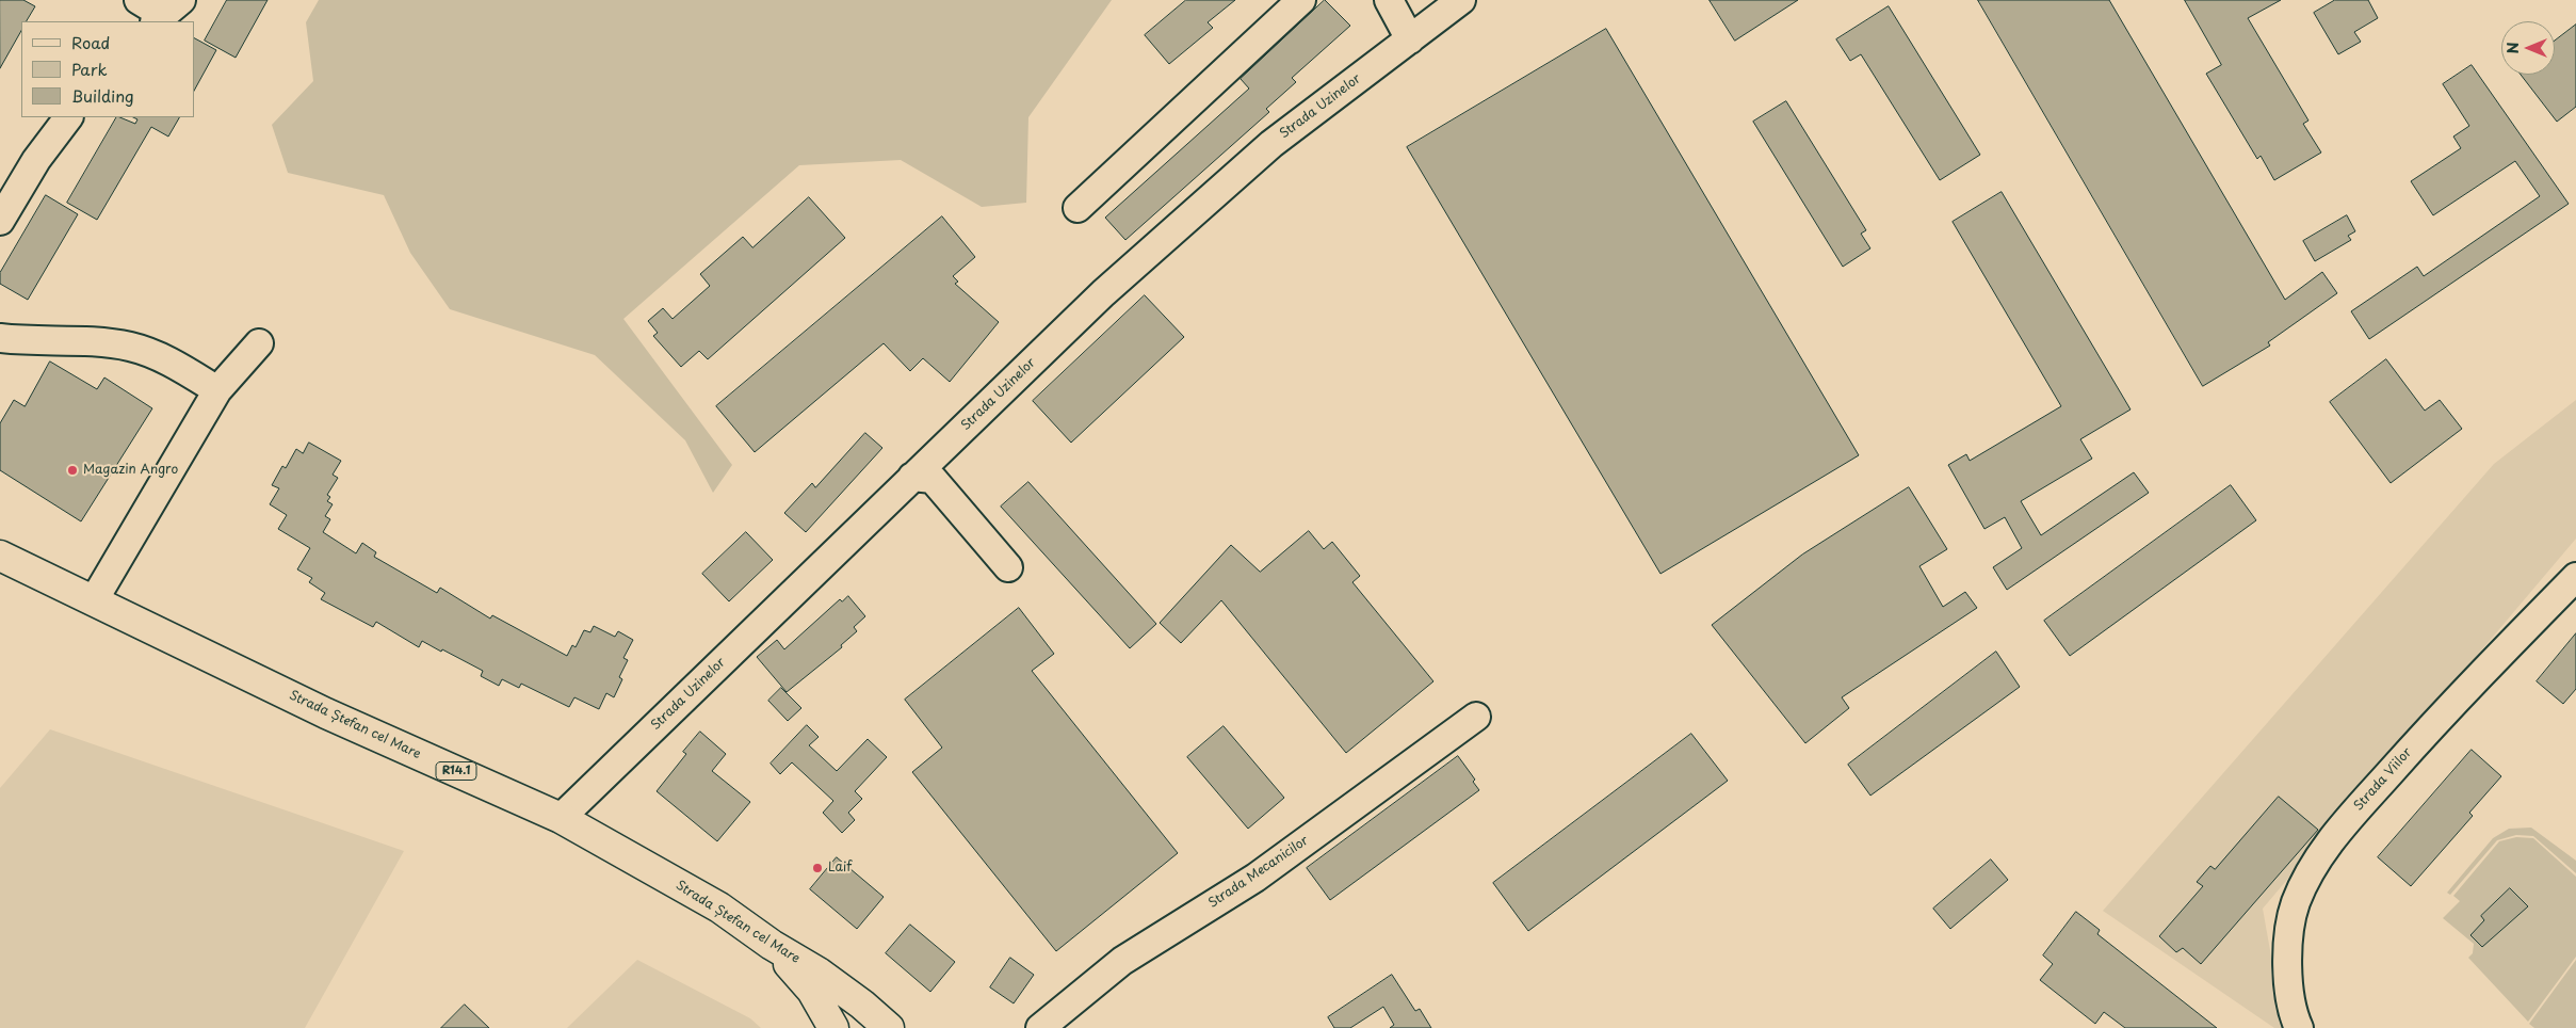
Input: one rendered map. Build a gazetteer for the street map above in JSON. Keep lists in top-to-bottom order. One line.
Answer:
{"streets":{"main road":["Strada Ștefan cel Mare","R14.1"],"street":["Strada Uzinelor","Strada Viilor","Strada Mecanicilor"]},"crossings":[["Strada Uzinelor","Strada Ștefan cel Mare"],["Strada Ștefan cel Mare","R14.1"]],"places":["Magazin Angro","Laif"],"legend":["Road","Park","Building"],"north":"left"}
